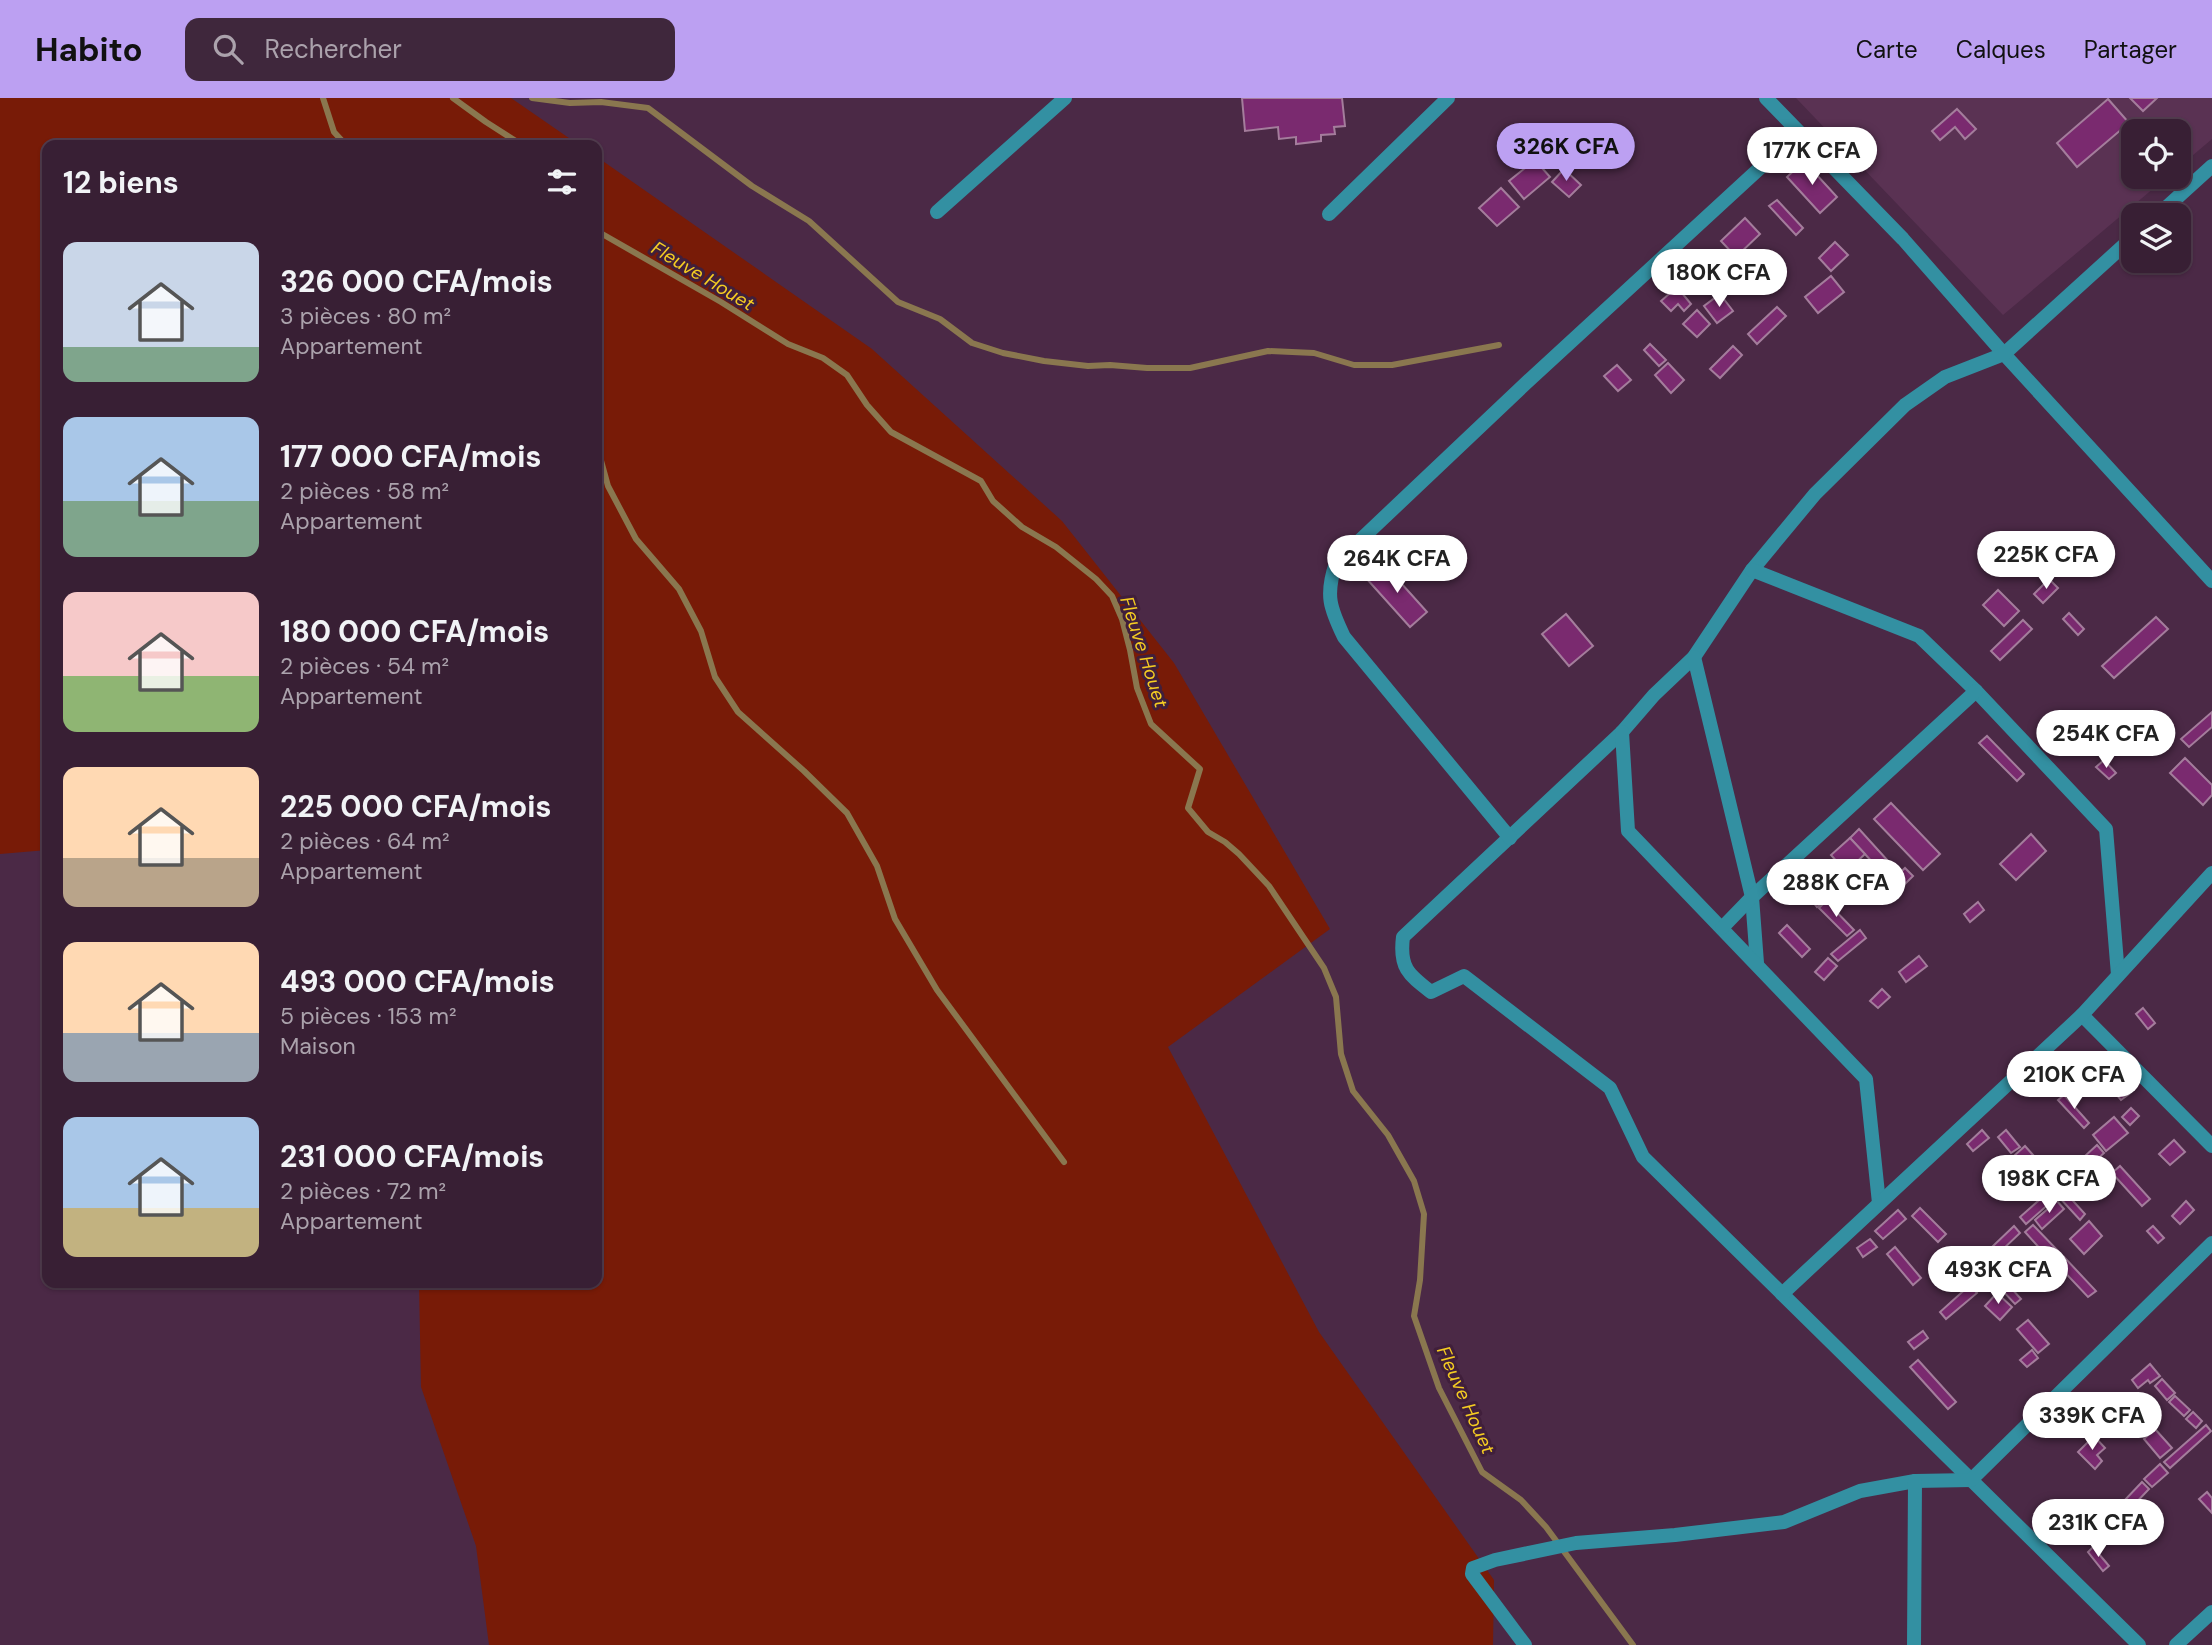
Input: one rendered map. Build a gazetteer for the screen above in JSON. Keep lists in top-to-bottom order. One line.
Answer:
{"water":["Fleuve Houet"],"page":{"header":"Habito","search":"Rechercher","nav":["Carte","Calques","Partager"],"price":["326K CFA","177K CFA","180K CFA","225K CFA","264K CFA","254K CFA","288K CFA","210K CFA","198K CFA","493K CFA","339K CFA","231K CFA"],"heading":"12 biens","list":[{"name":"326 000 CFA/mois","note":"3 pièces · 80 m² · Appartement"},{"name":"177 000 CFA/mois","note":"2 pièces · 58 m² · Appartement"},{"name":"180 000 CFA/mois","note":"2 pièces · 54 m² · Appartement"},{"name":"225 000 CFA/mois","note":"2 pièces · 64 m² · Appartement"},{"name":"493 000 CFA/mois","note":"5 pièces · 153 m² · Maison"},{"name":"231 000 CFA/mois","note":"2 pièces · 72 m² · Appartement"}]}}
